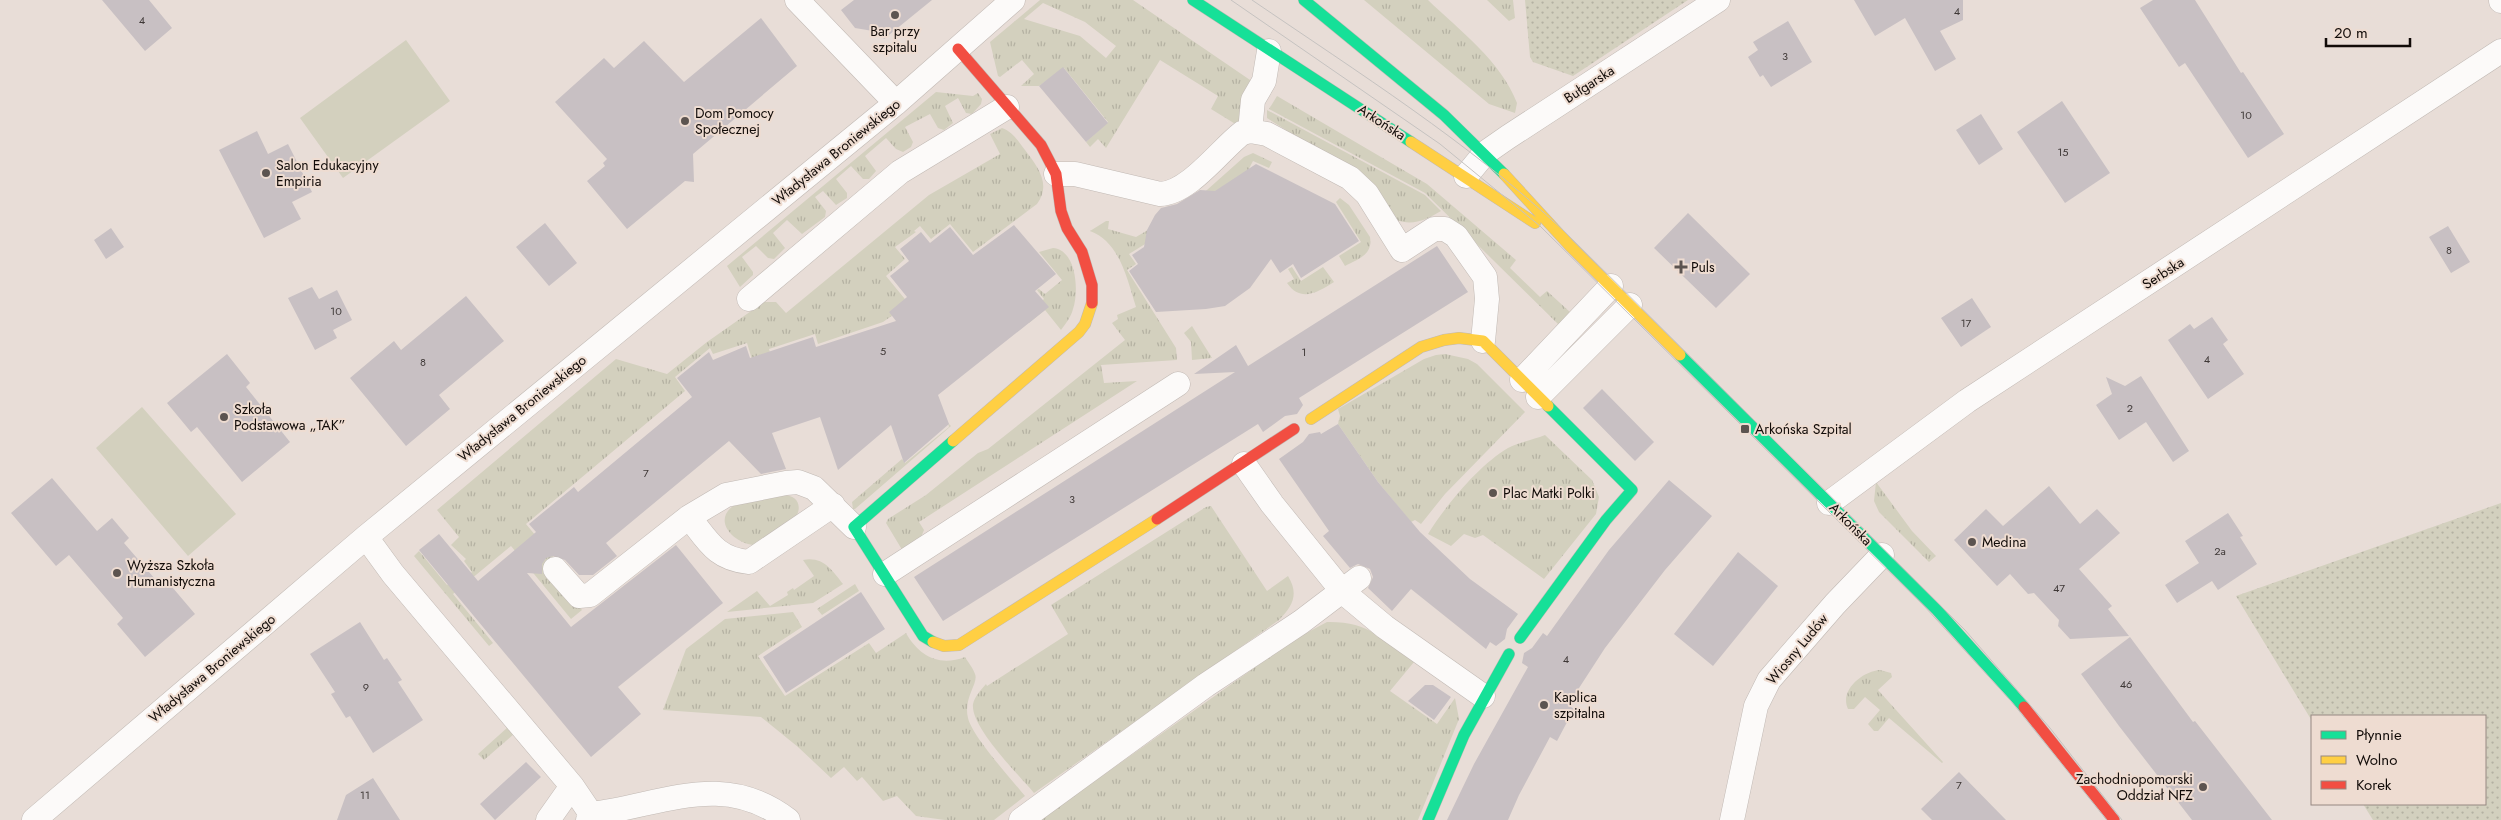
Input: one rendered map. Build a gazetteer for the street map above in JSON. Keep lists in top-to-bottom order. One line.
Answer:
{"streets":{"street":["Bułgarska","Arkońska","Władysława Broniewskiego","Serbska","Wiosny Ludów"]},"crossings":[["Bułgarska","Arkońska"],["Arkońska","Serbska"],["Arkońska","Wiosny Ludów"]],"places":{"other":["Bar przy szpitalu","Dom Pomocy Społecznej","Salon Edukacyjny Empiria","Szkoła Podstawowa „TAK”","Plac Matki Polki","Medina","Wyższa Szkoła Humanistyczna","Kaplica szpitalna","Zachodniopomorski Oddział NFZ"],"health":["Puls"],"transit":["Arkońska Szpital"]},"house_numbers":["4","4","3","10","15","8","10","17","5","1","4","8","2","7","3","2a","47","4","46","9","7","11"],"legend":["Płynnie","Wolno","Korek"],"scale_bar":"20 m"}
